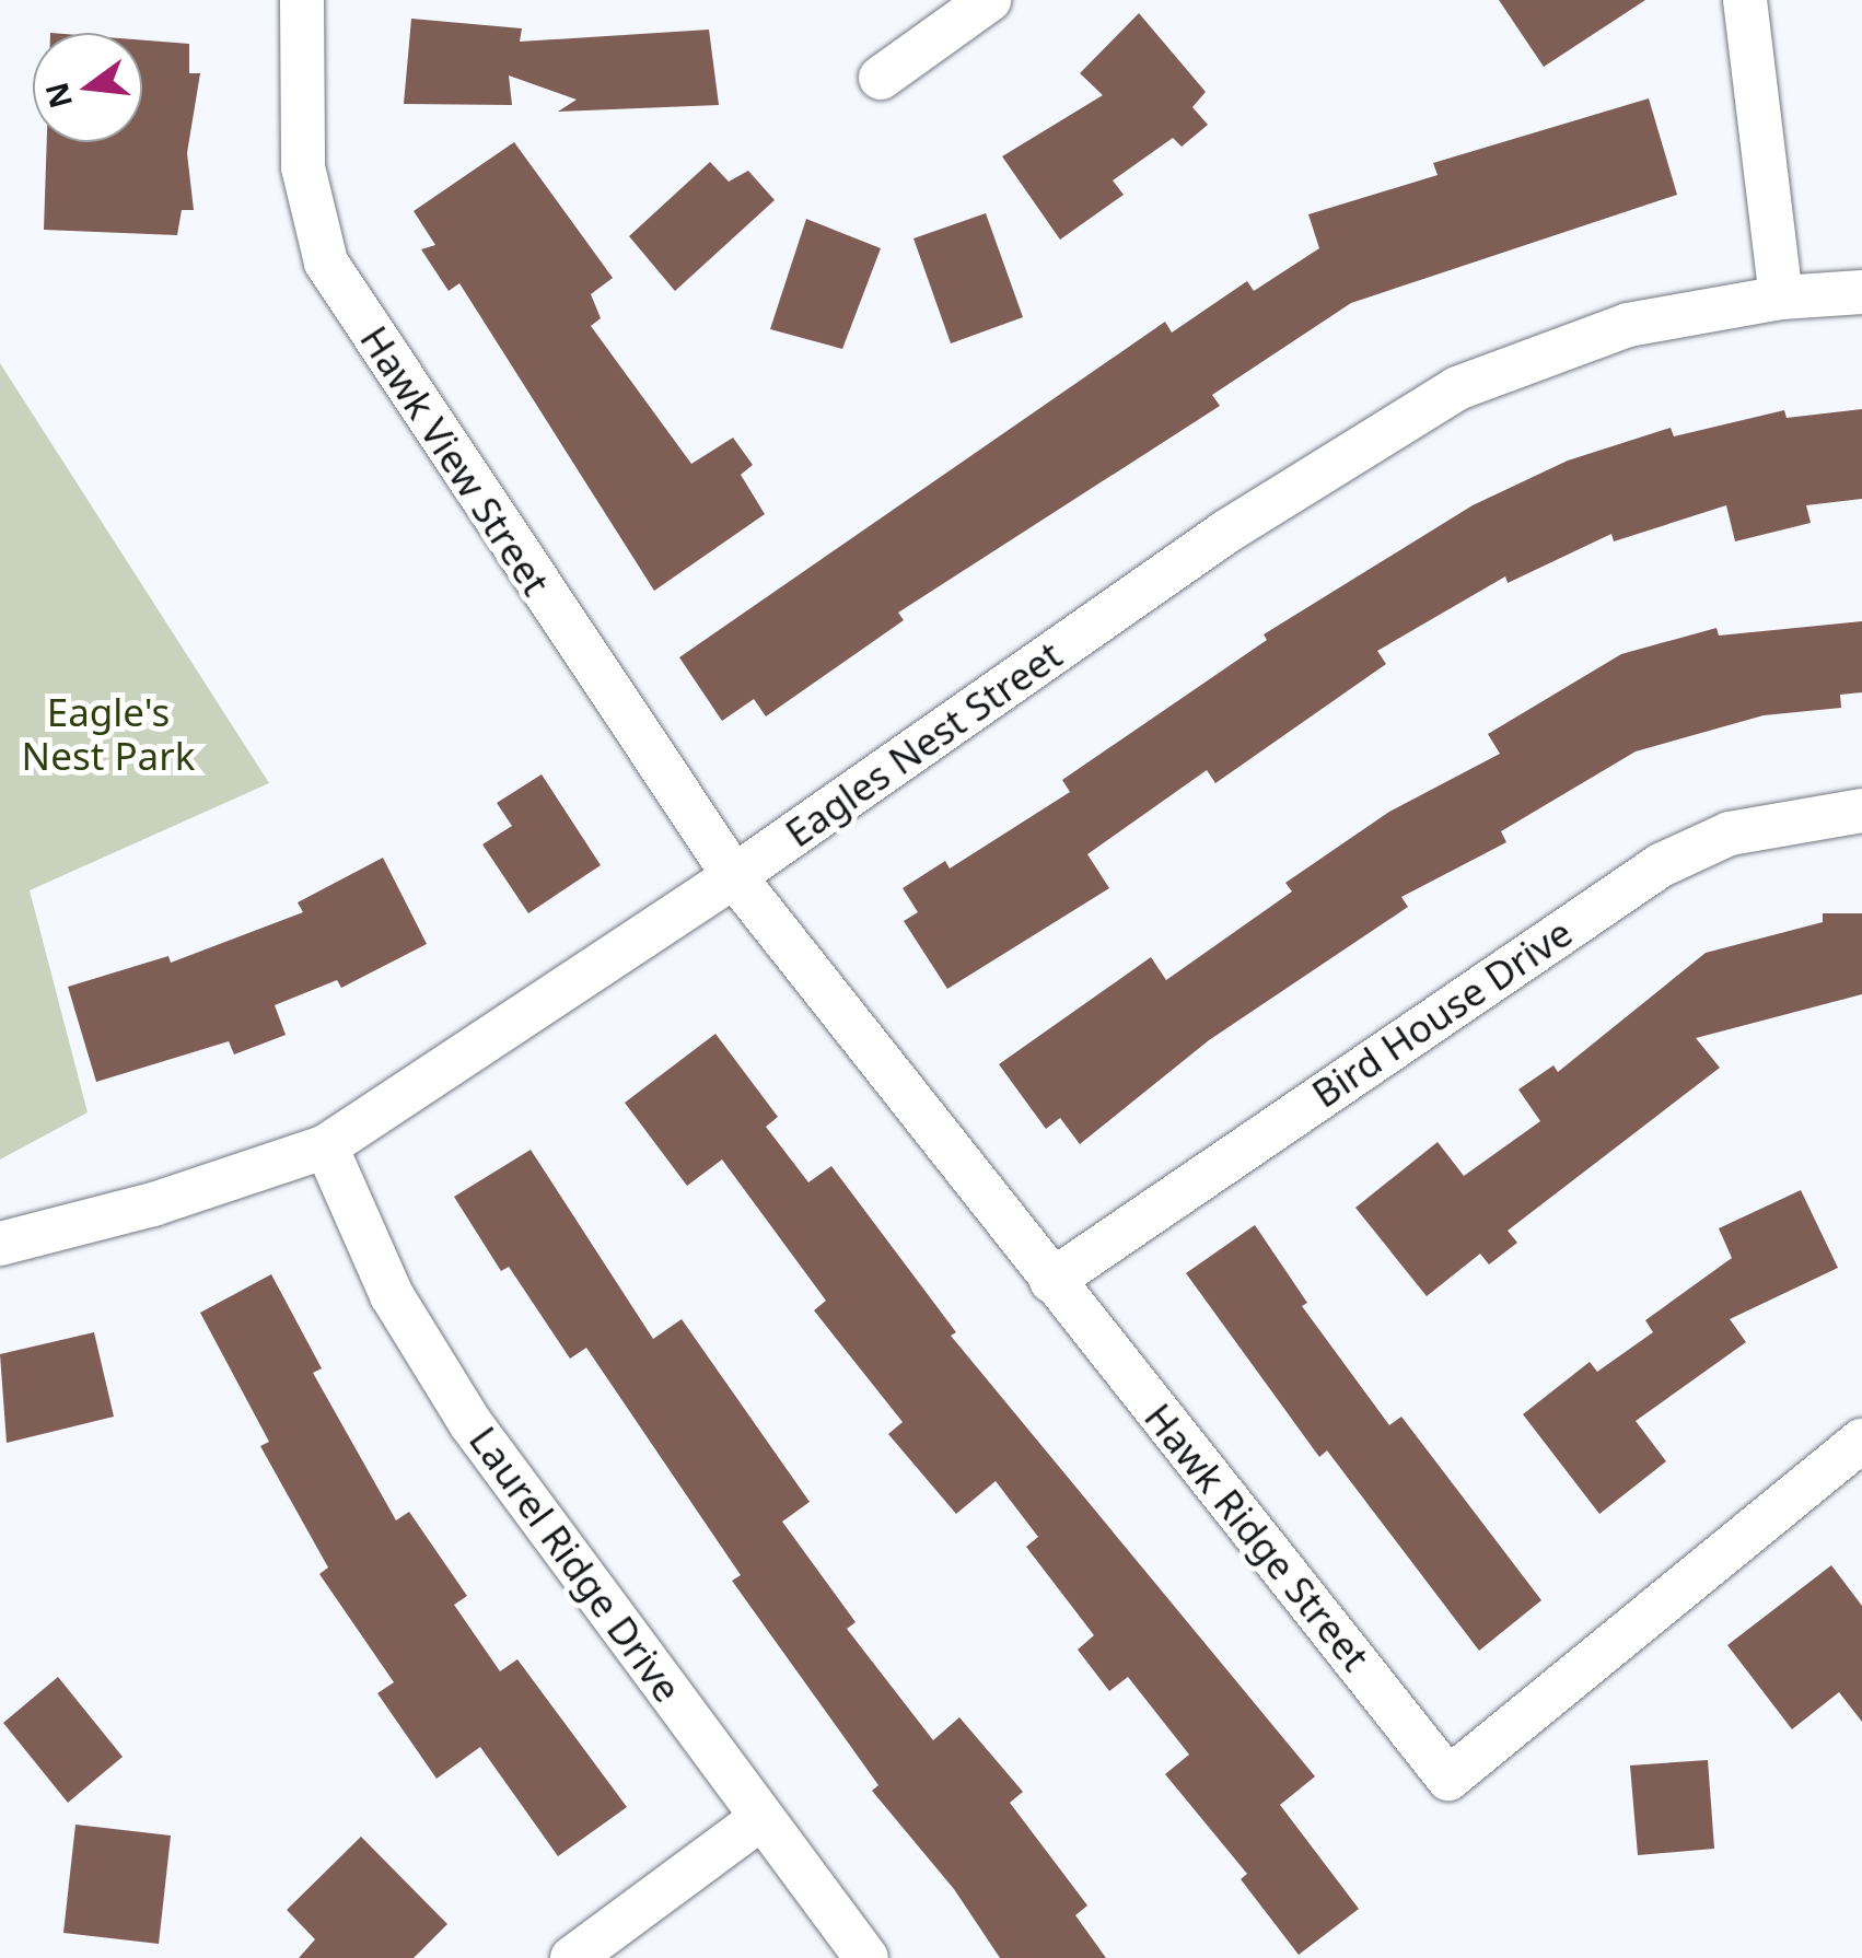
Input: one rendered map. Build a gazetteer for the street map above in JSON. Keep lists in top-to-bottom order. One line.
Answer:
{"streets":{"street":["Hawk View Street","Eagles Nest Street","Bird House Drive","Hawk Ridge Street","Laurel Ridge Drive"]},"crossings":[["Hawk View Street","Eagles Nest Street"],["Hawk View Street","Hawk Ridge Street"],["Eagles Nest Street","Hawk Ridge Street"],["Eagles Nest Street","Laurel Ridge Drive"],["Bird House Drive","Hawk Ridge Street"]],"parks":["Eagle's Nest Park"],"north":"left"}
